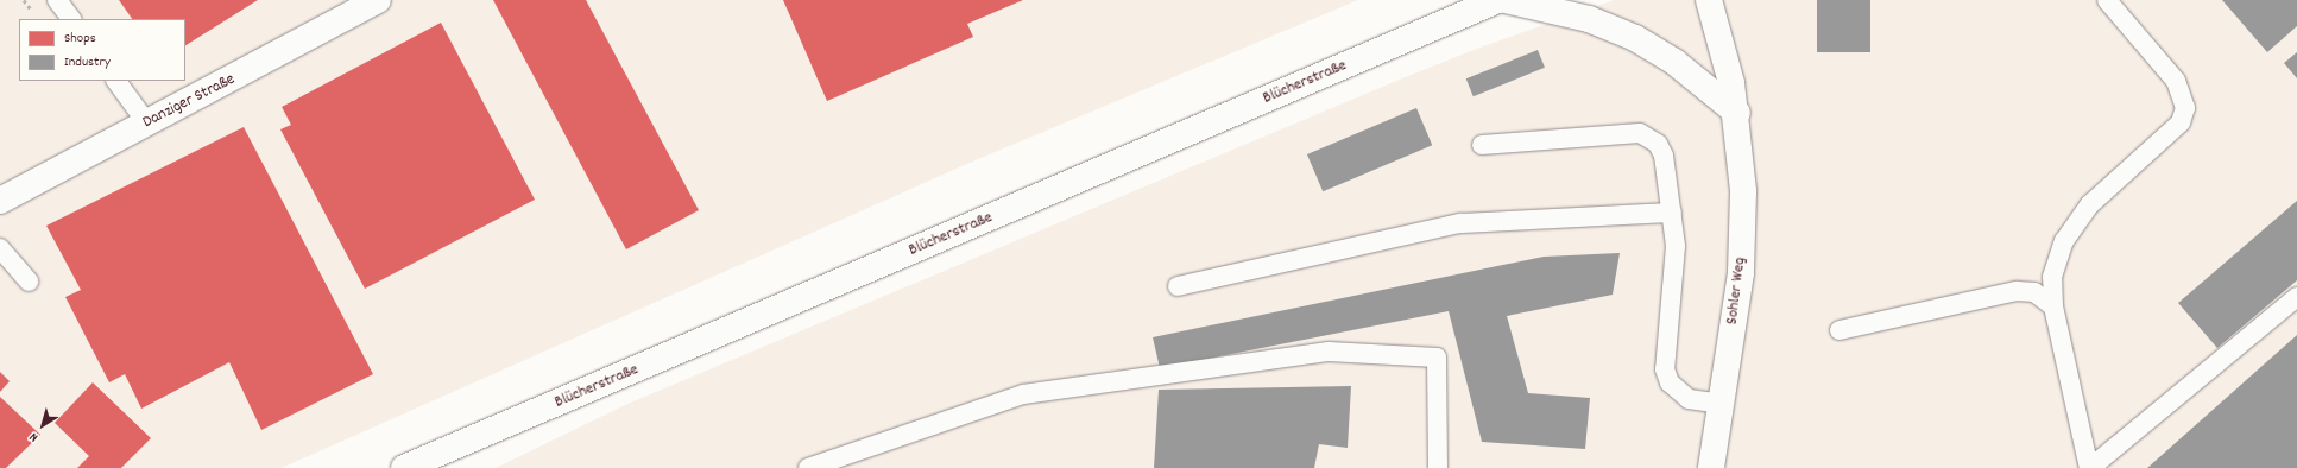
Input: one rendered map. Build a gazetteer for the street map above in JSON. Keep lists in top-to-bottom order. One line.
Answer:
{"streets":{"street":["Blücherstraße","Danziger Straße","Sohler Weg"]},"legend":["Shops","Industry"],"north":"bottom left"}
